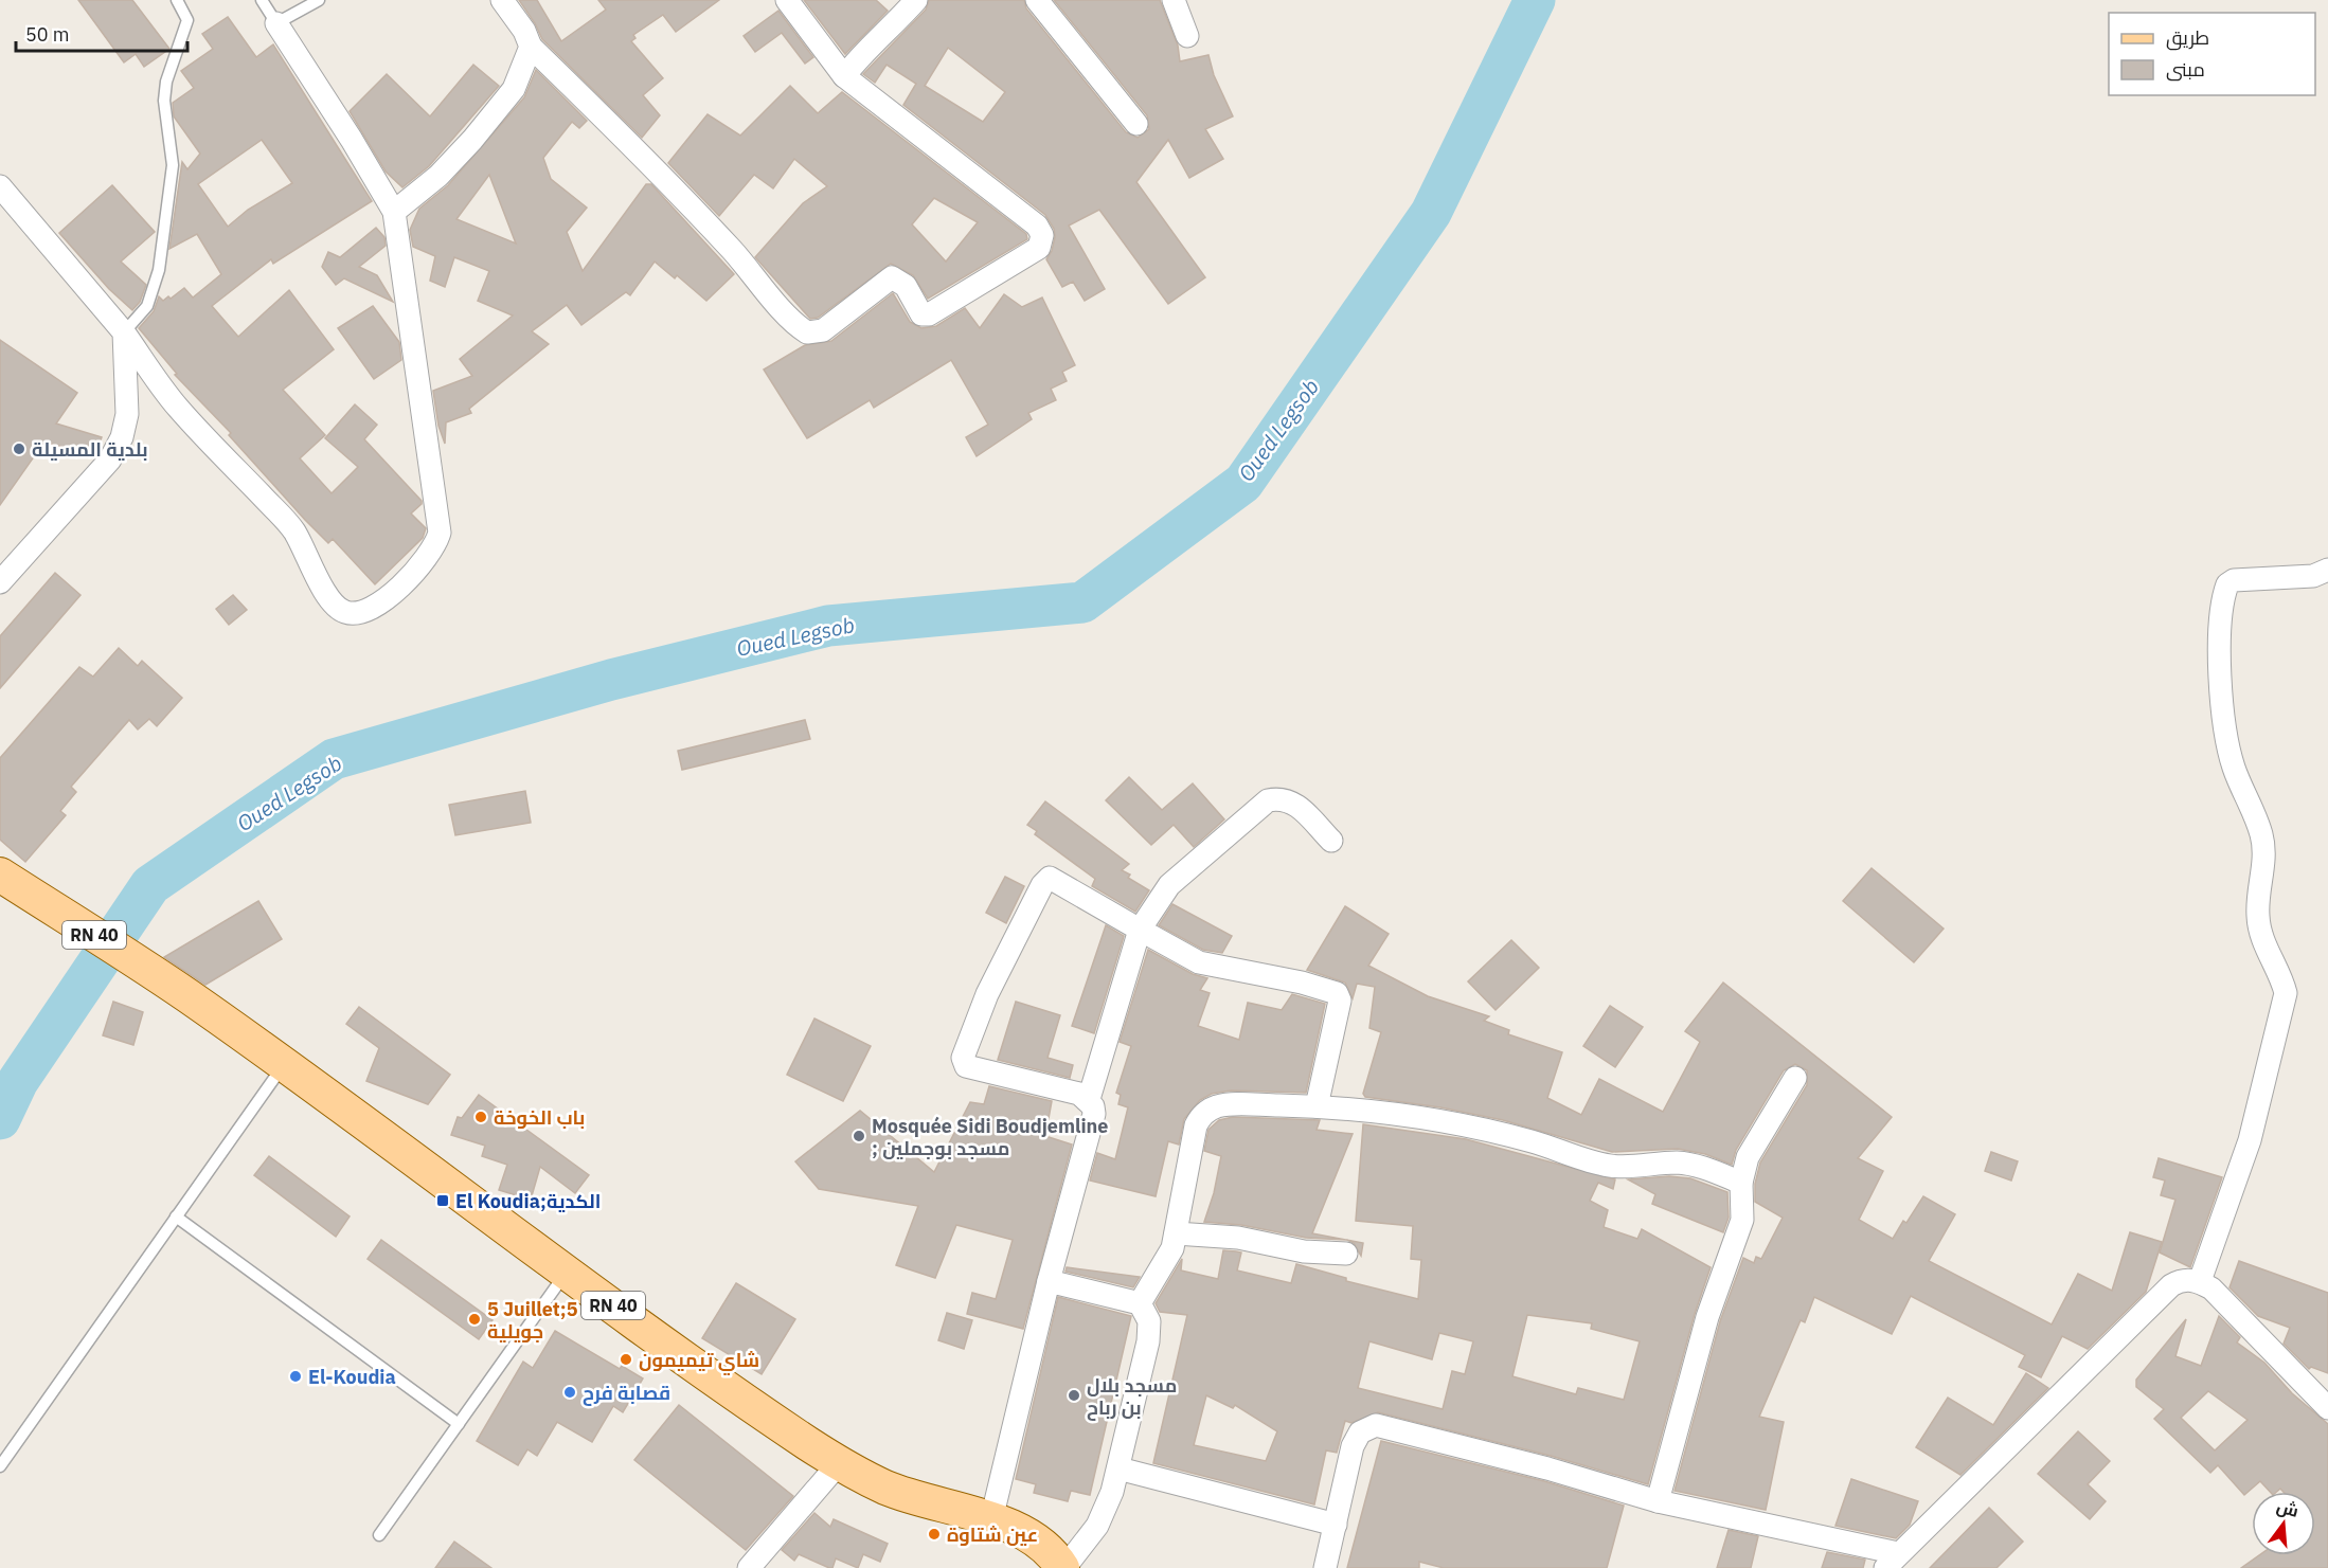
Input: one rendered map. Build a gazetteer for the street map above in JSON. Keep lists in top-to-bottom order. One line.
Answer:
{"streets":{"main road":["RN 40"]},"water":["Oued Legsob"],"places":{"other":["بلدية المسيلة","باب الخوخة","Mosquée Sidi Boudjemline ; مسجد بوجملين","5 Juillet;5 جويلية","شاي تيميمون","El-Koudia","قصابة فرح","مسجد بلال بن رباح","عين شتاوة"],"transit":["El Koudia;الكدية"]},"legend":["طريق","مبنى"],"scale_bar":"50 m","north":"top"}
